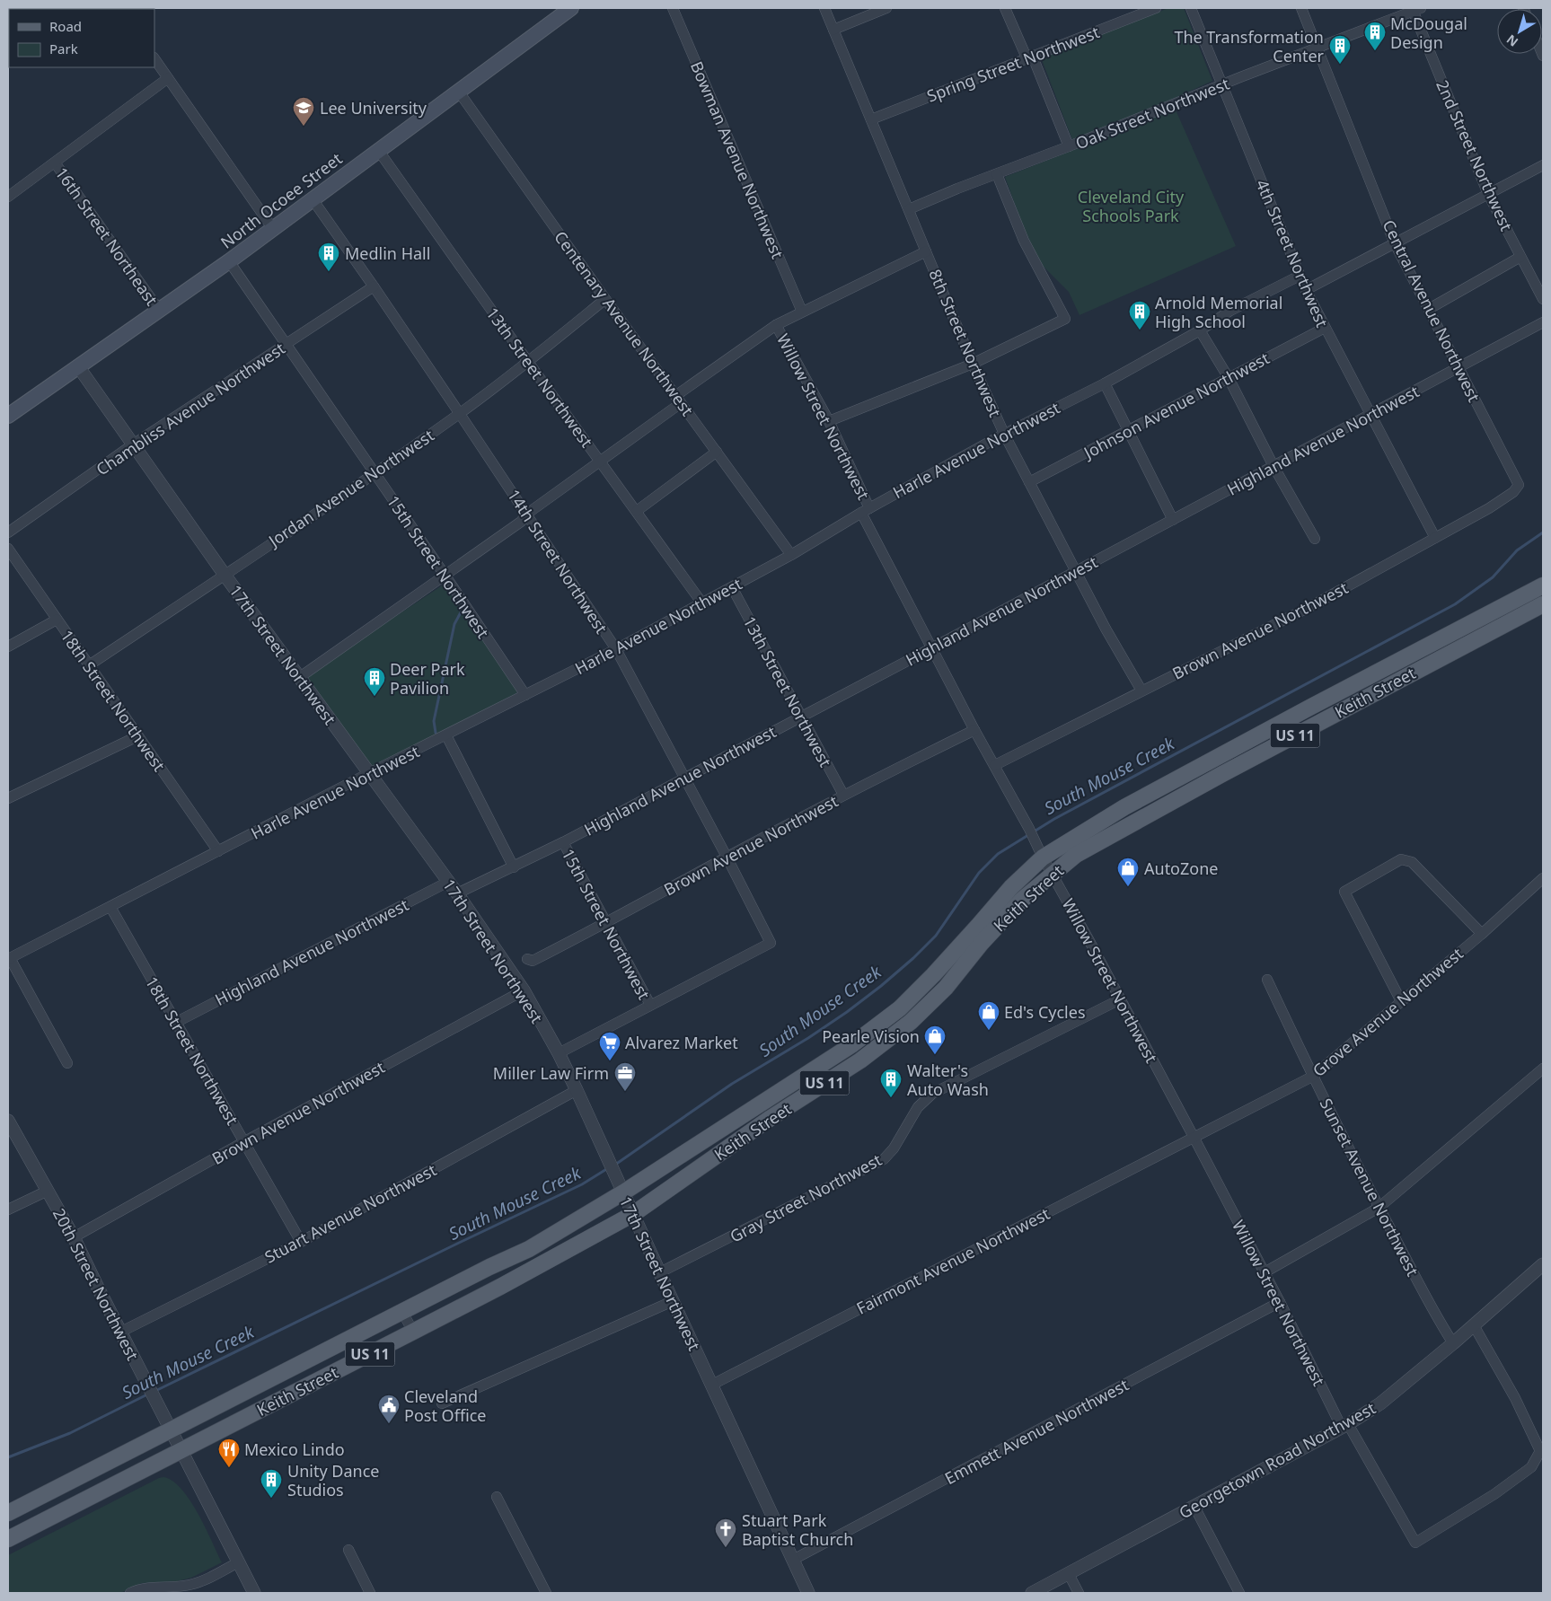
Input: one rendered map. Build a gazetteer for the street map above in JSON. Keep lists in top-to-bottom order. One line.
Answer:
{"streets":{"main road":["North Ocoee Street","Keith Street","US 11"],"street":["Spring Street Northwest","Oak Street Northwest","2nd Street Northwest","Bowman Avenue Northwest","16th Street Northeast","4th Street Northwest","Central Avenue Northwest","Centenary Avenue Northwest","8th Street Northwest","13th Street Northwest","Johnson Avenue Northwest","Chambliss Avenue Northwest","Willow Street Northwest","Highland Avenue Northwest","Harle Avenue Northwest","Jordan Avenue Northwest","14th Street Northwest","15th Street Northwest","Brown Avenue Northwest","17th Street Northwest","18th Street Northwest","Grove Avenue Northwest","Sunset Avenue Northwest","Gray Street Northwest","Stuart Avenue Northwest","Fairmont Avenue Northwest","20th Street Northwest","Emmett Avenue Northwest","Georgetown Road Northwest"]},"crossings":[["Spring Street Northwest","8th Street Northwest"],["Oak Street Northwest","2nd Street Northwest"],["Oak Street Northwest","4th Street Northwest"],["Oak Street Northwest","Central Avenue Northwest"],["Oak Street Northwest","8th Street Northwest"],["North Ocoee Street","16th Street Northeast"],["North Ocoee Street","Centenary Avenue Northwest"],["North Ocoee Street","13th Street Northwest"],["North Ocoee Street","14th Street Northwest"],["North Ocoee Street","15th Street Northwest"],["North Ocoee Street","17th Street Northwest"],["4th Street Northwest","Johnson Avenue Northwest"],["4th Street Northwest","Highland Avenue Northwest"],["4th Street Northwest","Harle Avenue Northwest"],["4th Street Northwest","Brown Avenue Northwest"],["Central Avenue Northwest","Highland Avenue Northwest"],["Central Avenue Northwest","Brown Avenue Northwest"],["Centenary Avenue Northwest","Harle Avenue Northwest"],["Centenary Avenue Northwest","Jordan Avenue Northwest"],["8th Street Northwest","Johnson Avenue Northwest"],["8th Street Northwest","Highland Avenue Northwest"],["8th Street Northwest","Harle Avenue Northwest"],["8th Street Northwest","Brown Avenue Northwest"],["13th Street Northwest","Highland Avenue Northwest"],["13th Street Northwest","Harle Avenue Northwest"],["13th Street Northwest","Jordan Avenue Northwest"],["13th Street Northwest","Brown Avenue Northwest"],["Chambliss Avenue Northwest","14th Street Northwest"],["Chambliss Avenue Northwest","15th Street Northwest"],["Chambliss Avenue Northwest","17th Street Northwest"],["Willow Street Northwest","Highland Avenue Northwest"],["Willow Street Northwest","Harle Avenue Northwest"],["Willow Street Northwest","Brown Avenue Northwest"],["Willow Street Northwest","Keith Street"],["Willow Street Northwest","Grove Avenue Northwest"],["Willow Street Northwest","Gray Street Northwest"],["Willow Street Northwest","Fairmont Avenue Northwest"],["Willow Street Northwest","Emmett Avenue Northwest"],["Willow Street Northwest","Georgetown Road Northwest"],["Highland Avenue Northwest","14th Street Northwest"],["Highland Avenue Northwest","15th Street Northwest"],["Highland Avenue Northwest","17th Street Northwest"],["Highland Avenue Northwest","18th Street Northwest"],["Harle Avenue Northwest","14th Street Northwest"],["Harle Avenue Northwest","15th Street Northwest"],["Harle Avenue Northwest","17th Street Northwest"],["Harle Avenue Northwest","18th Street Northwest"],["Jordan Avenue Northwest","14th Street Northwest"],["Jordan Avenue Northwest","15th Street Northwest"],["Jordan Avenue Northwest","17th Street Northwest"],["Jordan Avenue Northwest","18th Street Northwest"],["14th Street Northwest","15th Street Northwest"],["14th Street Northwest","Brown Avenue Northwest"],["15th Street Northwest","Brown Avenue Northwest"],["Brown Avenue Northwest","17th Street Northwest"],["Brown Avenue Northwest","18th Street Northwest"],["Brown Avenue Northwest","20th Street Northwest"],["17th Street Northwest","Keith Street"],["17th Street Northwest","Gray Street Northwest"],["17th Street Northwest","Stuart Avenue Northwest"],["17th Street Northwest","Fairmont Avenue Northwest"],["17th Street Northwest","Emmett Avenue Northwest"],["Keith Street","20th Street Northwest"],["18th Street Northwest","Stuart Avenue Northwest"],["Grove Avenue Northwest","Sunset Avenue Northwest"],["Grove Avenue Northwest","Fairmont Avenue Northwest"],["Sunset Avenue Northwest","Georgetown Road Northwest"],["Stuart Avenue Northwest","20th Street Northwest"]],"water":["South Mouse Creek"],"parks":["Cleveland City Schools Park"],"places":{"building":["McDougal Design","The Transformation Center","Medlin Hall","Arnold Memorial High School","Deer Park Pavilion","Walter's Auto Wash","Unity Dance Studios"],"school or university":["Lee University"],"shop":["AutoZone","Ed's Cycles","Pearle Vision"],"supermarket":["Alvarez Market"],"office":["Miller Law Firm"],"public building":["Cleveland Post Office"],"restaurant":["Mexico Lindo"],"church":["Stuart Park Baptist Church"]},"legend":["Road","Park"],"north":"bottom left"}
